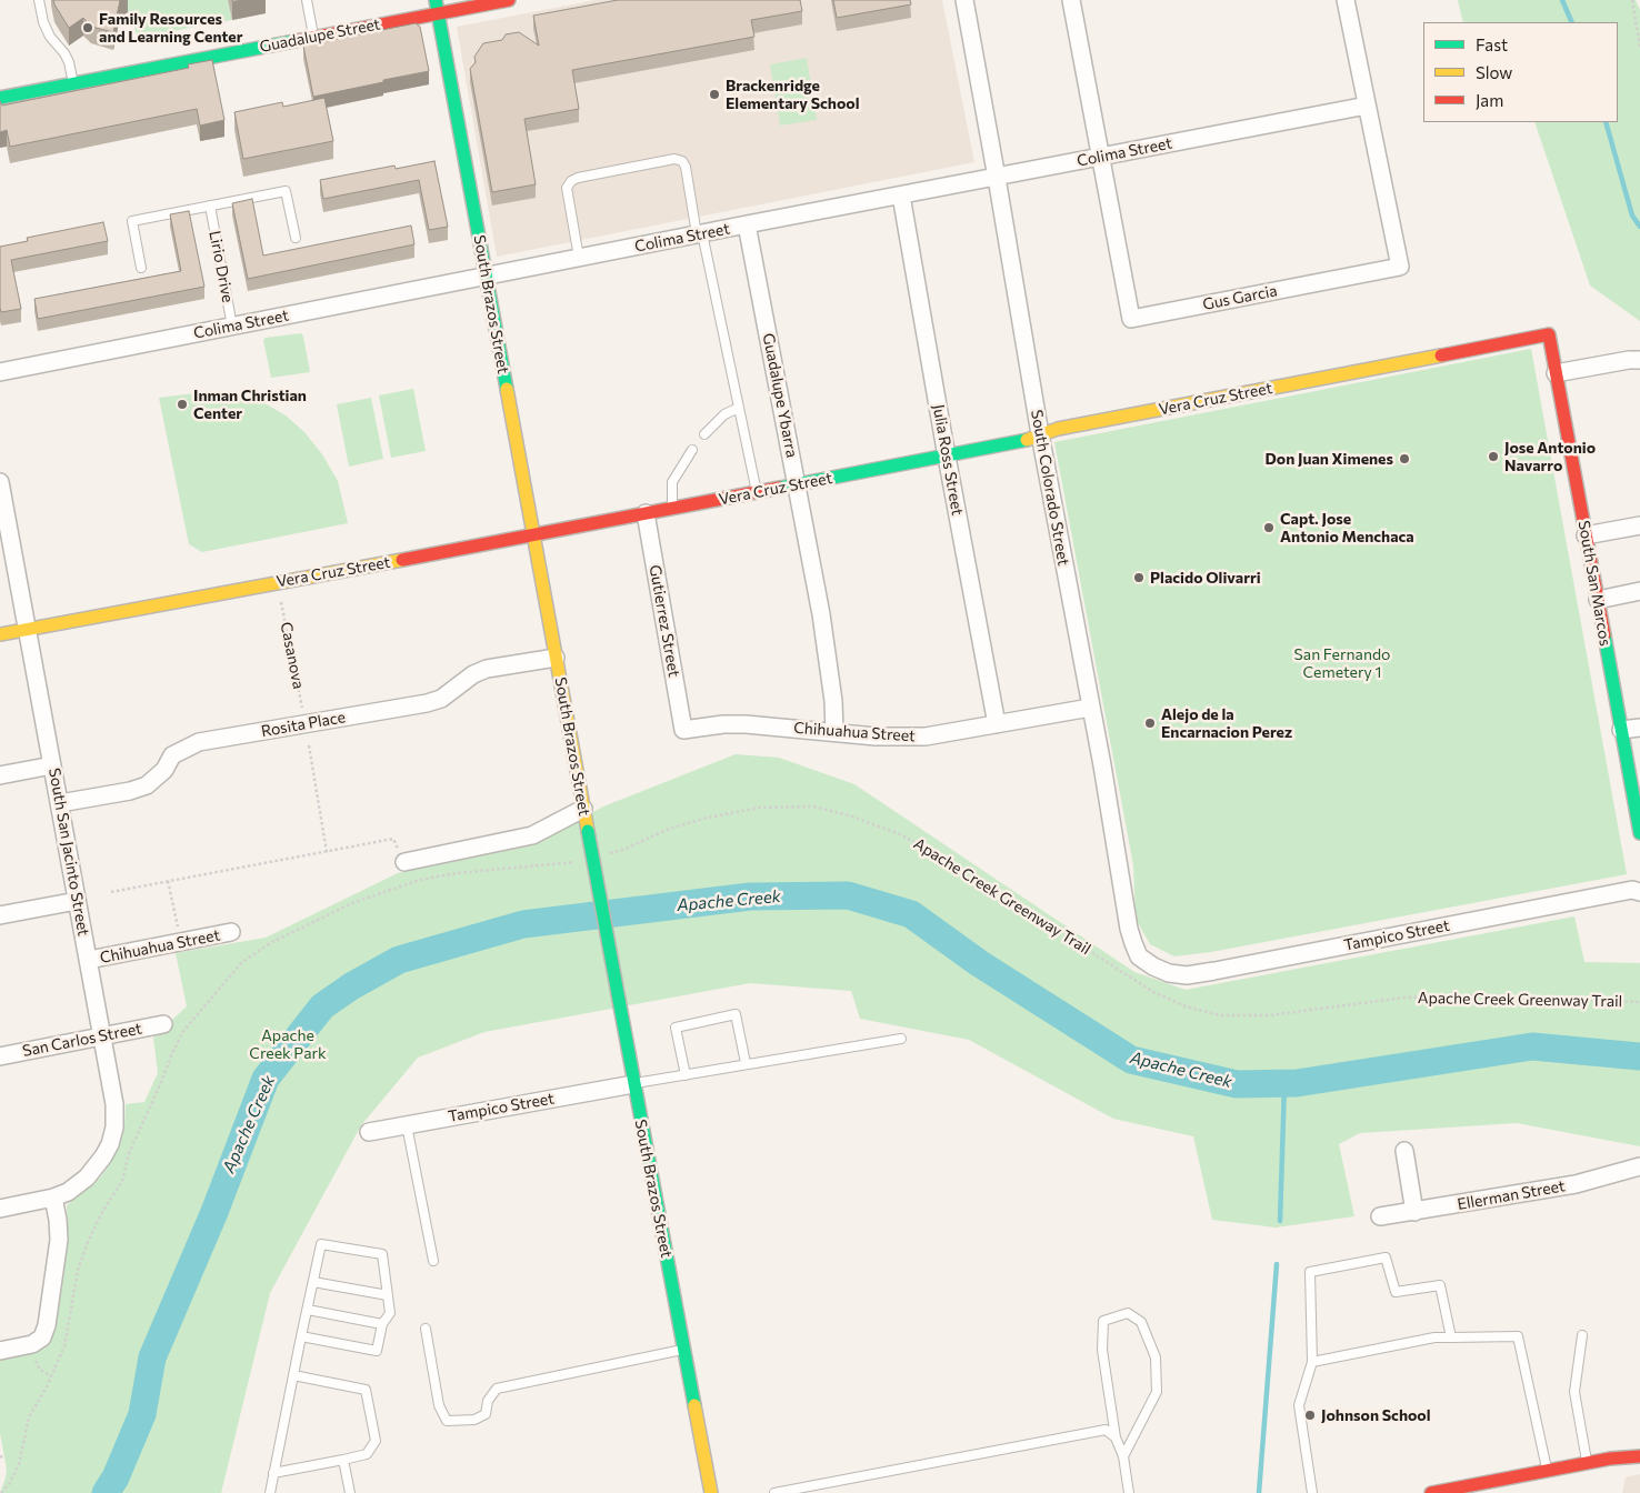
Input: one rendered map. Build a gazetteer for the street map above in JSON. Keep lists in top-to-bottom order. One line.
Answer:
{"streets":{"street":["Guadalupe Street","Colima Street","Gus Garcia","South Brazos Street","Guadalupe Ybarra","Vera Cruz Street","Julia Ross Street","South Colorado Street","South San Marcos","Gutierrez Street","Rosita Place","Chihuahua Street","South San Jacinto Street","Tampico Street","San Carlos Street","Ellerman Street"],"lane":["Lirio Drive"],"path":["Casanova","Apache Creek Greenway Trail"]},"crossings":[["Guadalupe Street","South Brazos Street"],["Colima Street","Lirio Drive"],["Colima Street","Gus Garcia"],["Colima Street","South Brazos Street"],["Colima Street","Guadalupe Ybarra"],["Colima Street","Julia Ross Street"],["Colima Street","South Colorado Street"],["South Brazos Street","Vera Cruz Street"],["South Brazos Street","Rosita Place"],["South Brazos Street","Tampico Street"],["Guadalupe Ybarra","Vera Cruz Street"],["Guadalupe Ybarra","Chihuahua Street"],["Vera Cruz Street","Julia Ross Street"],["Vera Cruz Street","South Colorado Street"],["Vera Cruz Street","South San Marcos"],["Vera Cruz Street","Gutierrez Street"],["Vera Cruz Street","South San Jacinto Street"],["Julia Ross Street","Chihuahua Street"],["South Colorado Street","Chihuahua Street"],["South Colorado Street","Tampico Street"],["Gutierrez Street","Chihuahua Street"],["Rosita Place","South San Jacinto Street"],["Chihuahua Street","South San Jacinto Street"],["South San Jacinto Street","San Carlos Street"]],"water":["Apache Creek"],"parks":["San Fernando Cemetery 1","Apache Creek Park"],"places":["Family Resources and Learning Center","Brackenridge Elementary School","Inman Christian Center","Jose Antonio Navarro","Don Juan Ximenes","Capt. Jose Antonio Menchaca","Placido Olivarri","Alejo de la Encarnacion Perez","Johnson School"],"legend":["Fast","Slow","Jam"]}
